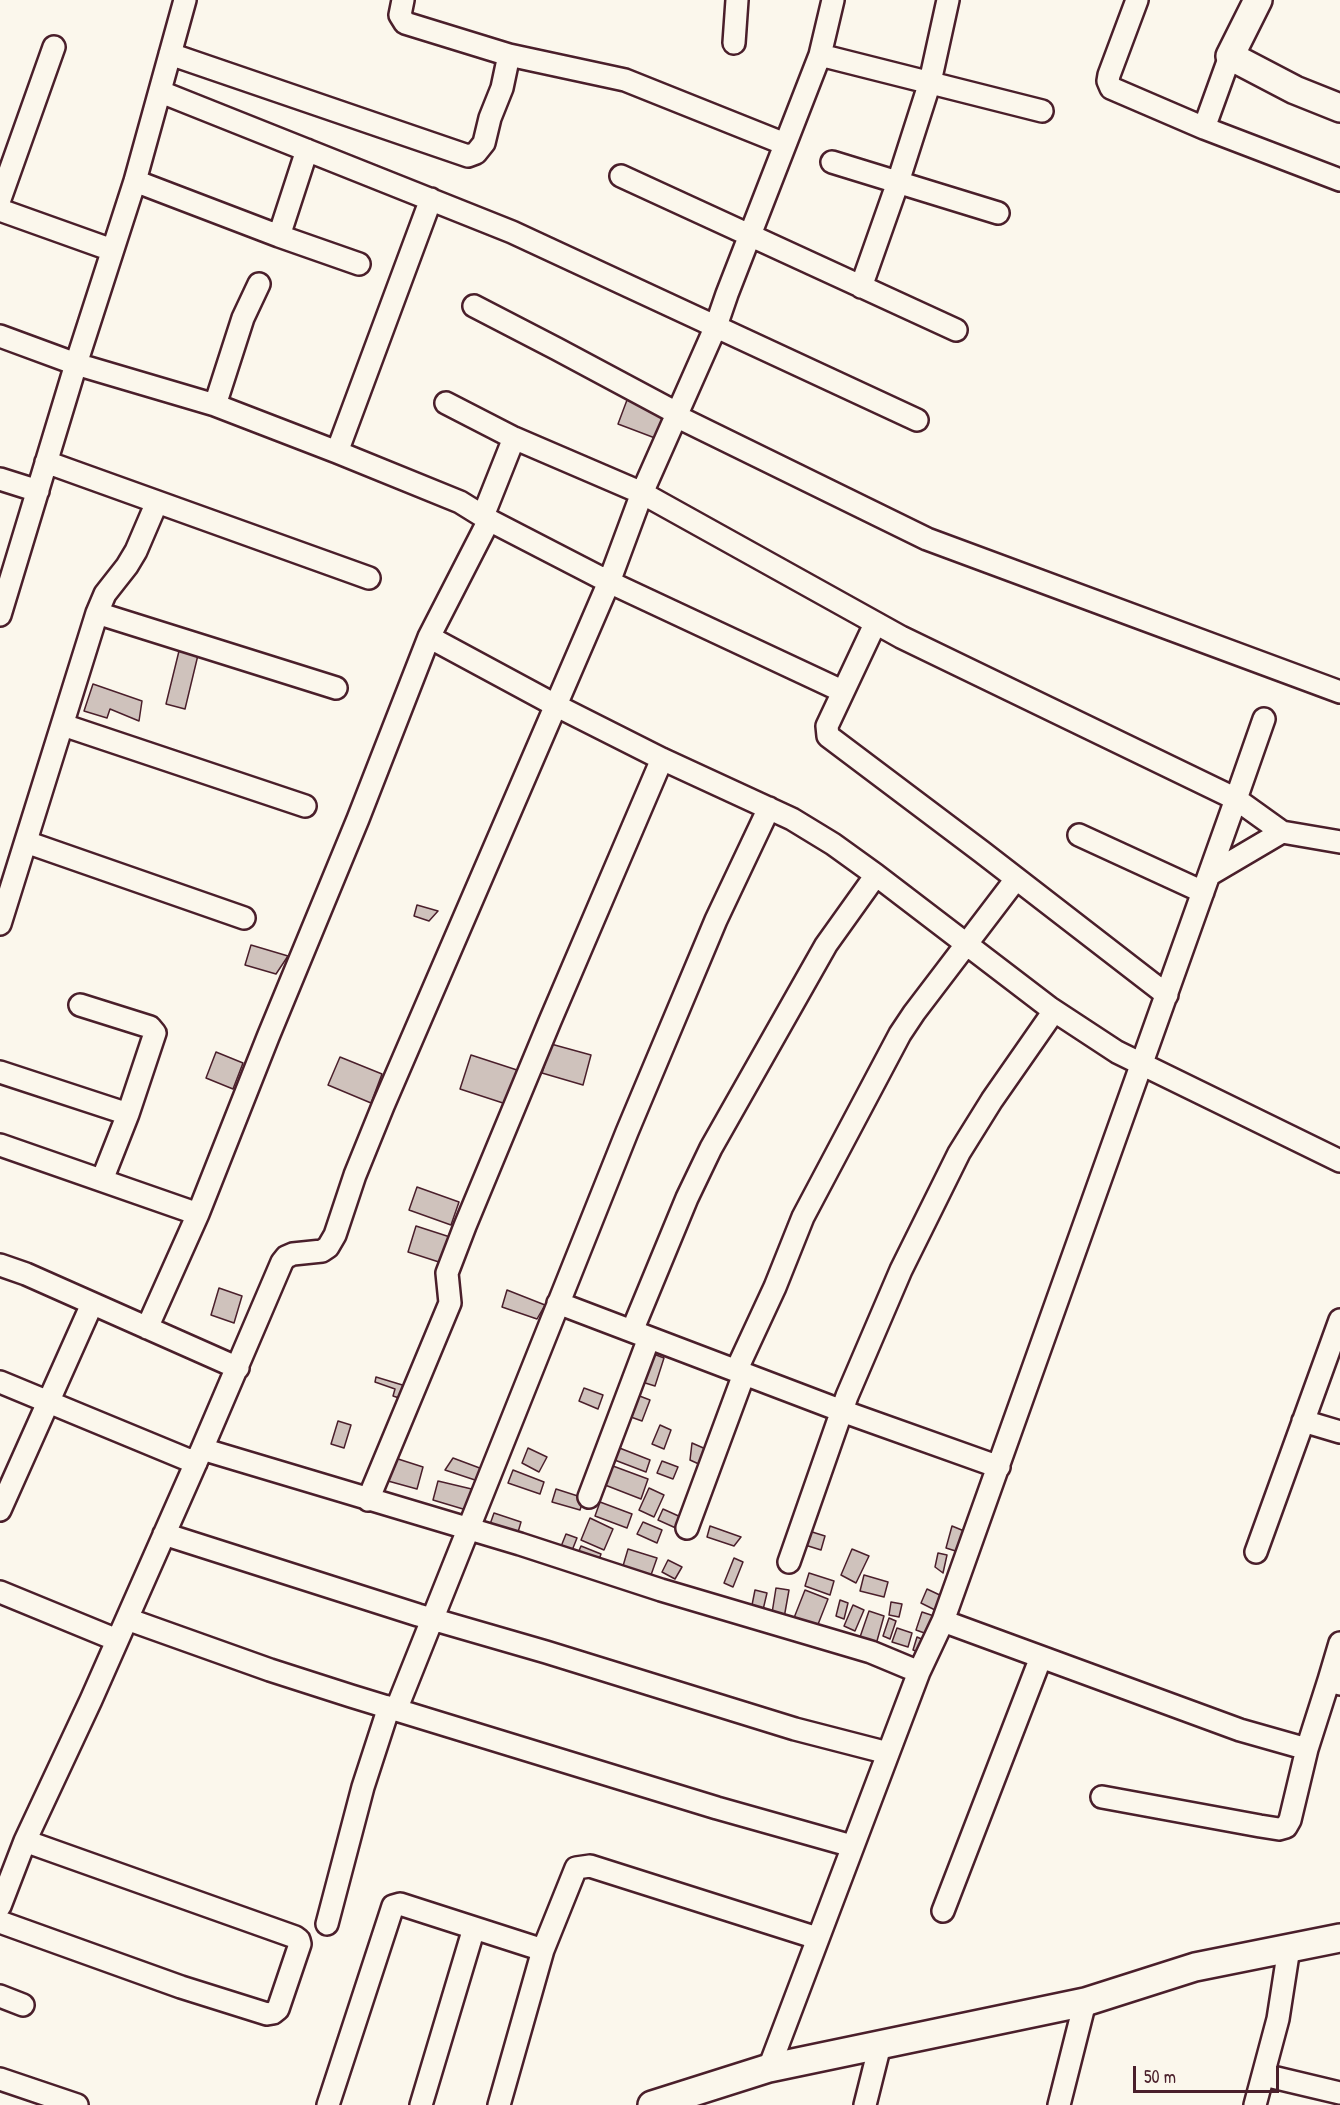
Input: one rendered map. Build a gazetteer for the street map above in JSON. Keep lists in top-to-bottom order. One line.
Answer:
{"scale_bar":"50 m"}
